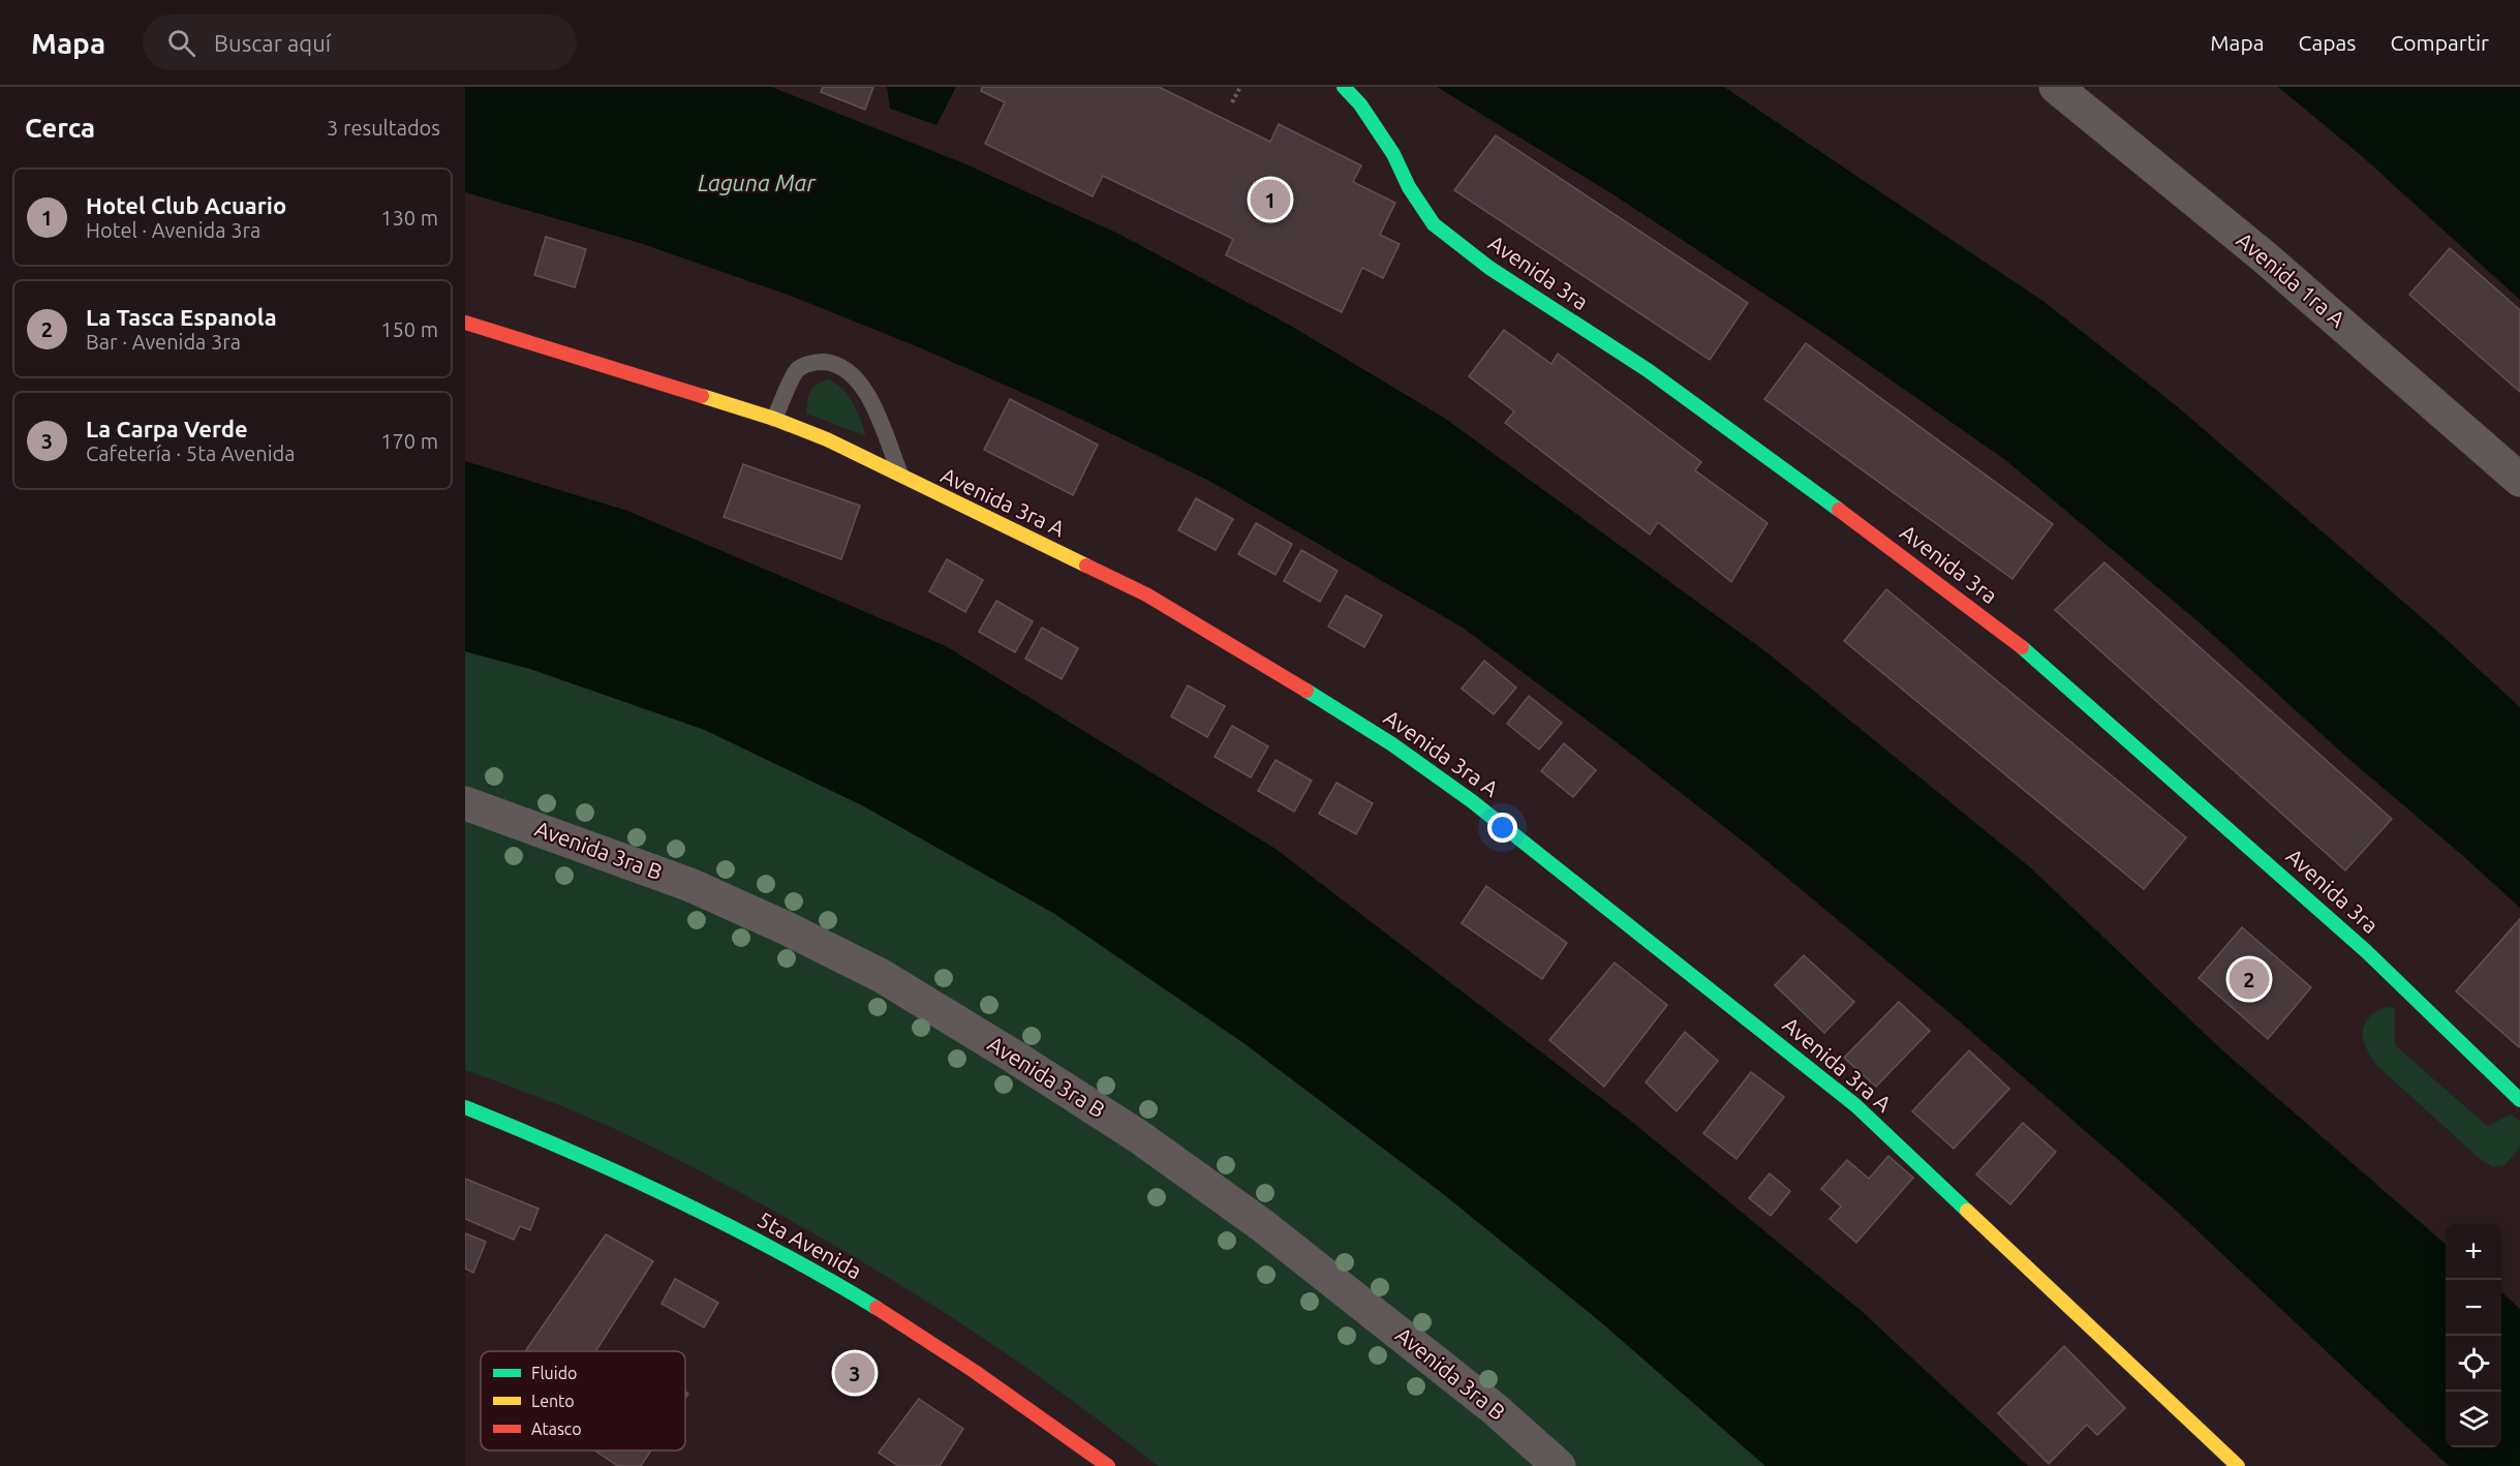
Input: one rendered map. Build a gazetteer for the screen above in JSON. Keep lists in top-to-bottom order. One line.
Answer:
{"streets":{"main road":["Avenida 3ra","Avenida 3ra A","5ta Avenida"],"street":["Avenida 1ra A","Avenida 3ra B"]},"water":["Laguna Mar"],"legend":["Fluido","Lento","Atasco"],"page":{"header":"Mapa","search":"Buscar aquí","nav":["Mapa","Capas","Compartir"],"heading":["Cerca","3 resultados"],"list":[{"mark":"1","name":"Hotel Club Acuario","note":"Hotel · Avenida 3ra","value":"130 m"},{"mark":"2","name":"La Tasca Espanola","note":"Bar · Avenida 3ra","value":"150 m"},{"mark":"3","name":"La Carpa Verde","note":"Cafetería · 5ta Avenida","value":"170 m"}],"pins":["1","2","3"],"map_buttons":["+","−"]}}
